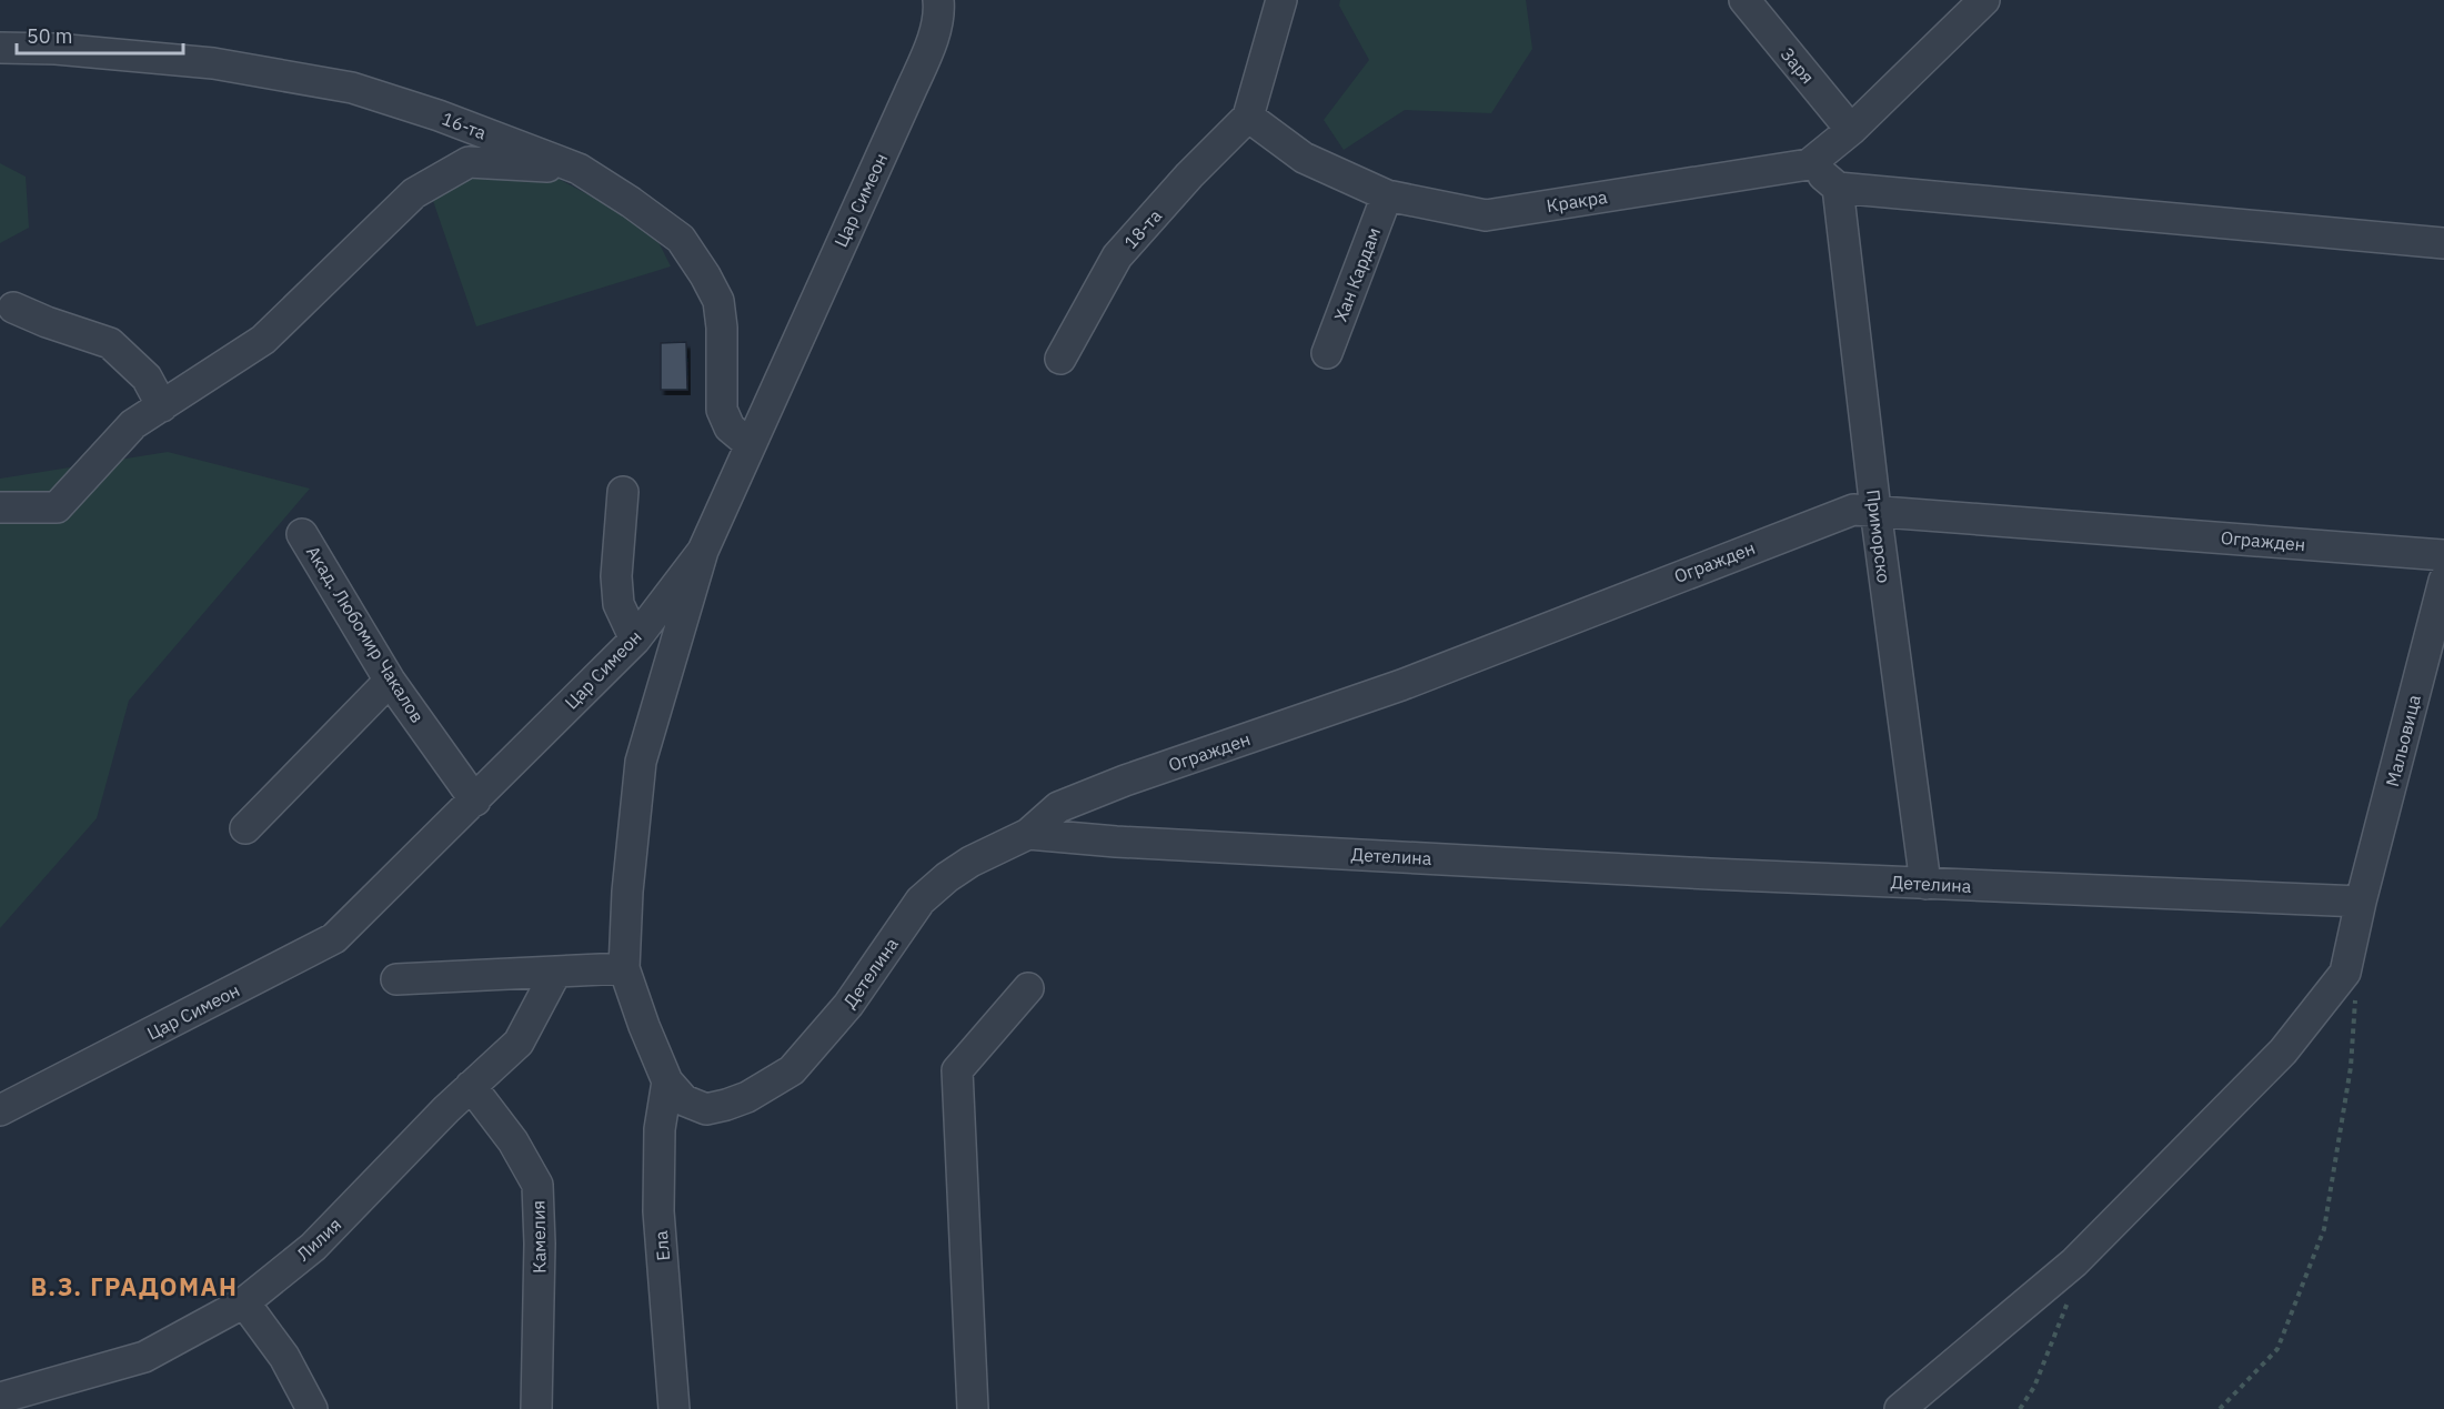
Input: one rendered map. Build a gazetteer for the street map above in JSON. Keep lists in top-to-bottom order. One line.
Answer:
{"streets":{"street":["Заря","16-та","Цар Симеон","Кракра","18-та","Хан Кардам","Приморско","Огражден","Акад. Любомир Чакалов","Мальовица","Детелина","Камелия","Лилия","Ела"]},"crossings":[["Заря","Кракра"],["16-та","Цар Симеон"],["Цар Симеон","Акад. Любомир Чакалов"],["Цар Симеон","Детелина"],["Кракра","18-та"],["Кракра","Хан Кардам"],["Приморско","Огражден"],["Приморско","Детелина"],["Огражден","Детелина"],["Мальовица","Детелина"],["Детелина","Ела"],["Камелия","Лилия"]],"districts":["В.З. ГРАДОМАН"],"scale_bar":"50 m"}
